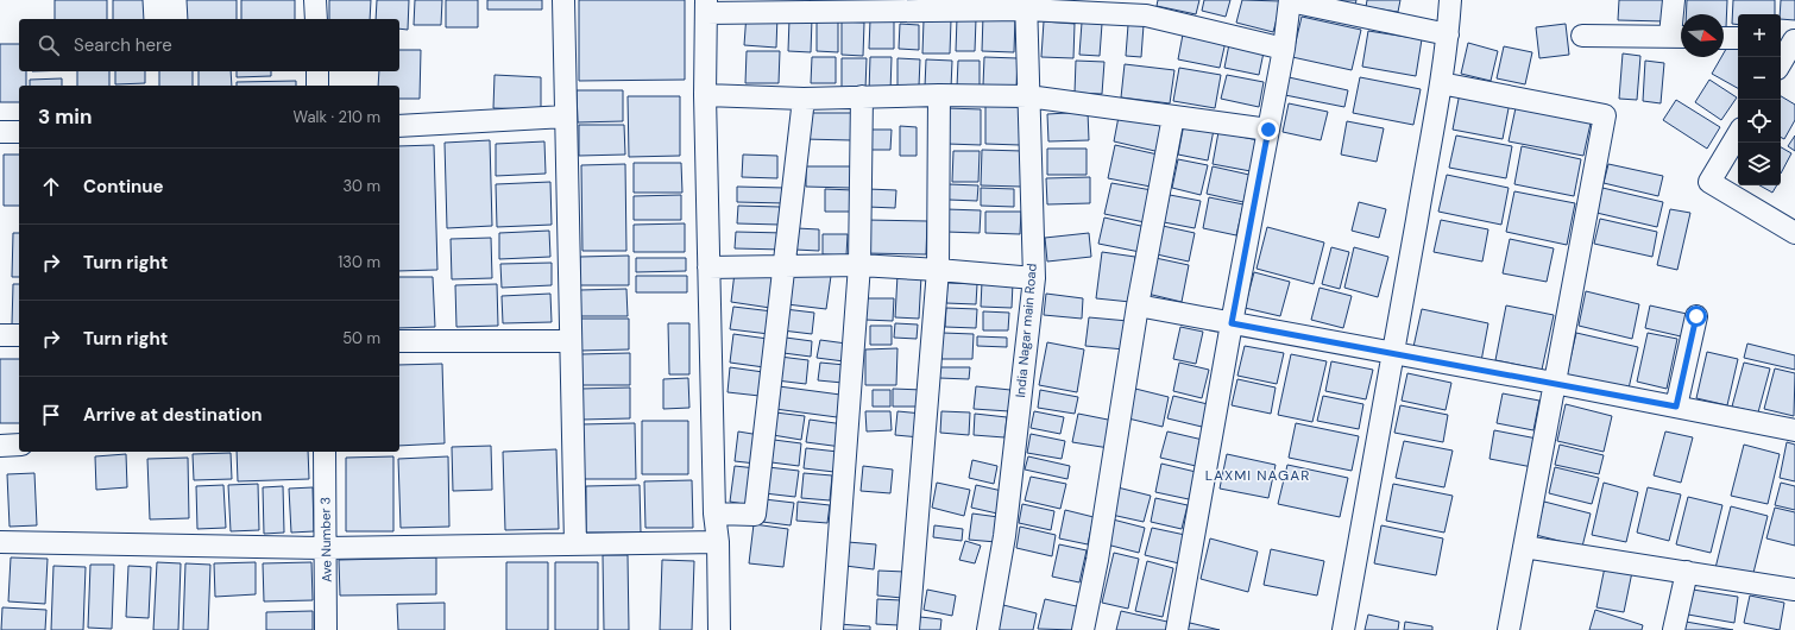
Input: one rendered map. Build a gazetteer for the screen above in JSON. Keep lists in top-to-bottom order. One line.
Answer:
{"streets":{"street":["India Nagar main Road","Ave Number 3"]},"districts":["LAXMI NAGAR"],"north":"right","page":{"map_buttons":["+","−"],"search":"Search here","heading":["3 min","Walk · 210 m"],"list":[["Continue","30 m"],["Turn right","130 m"],["Turn right","50 m"],"Arrive at destination"]}}
